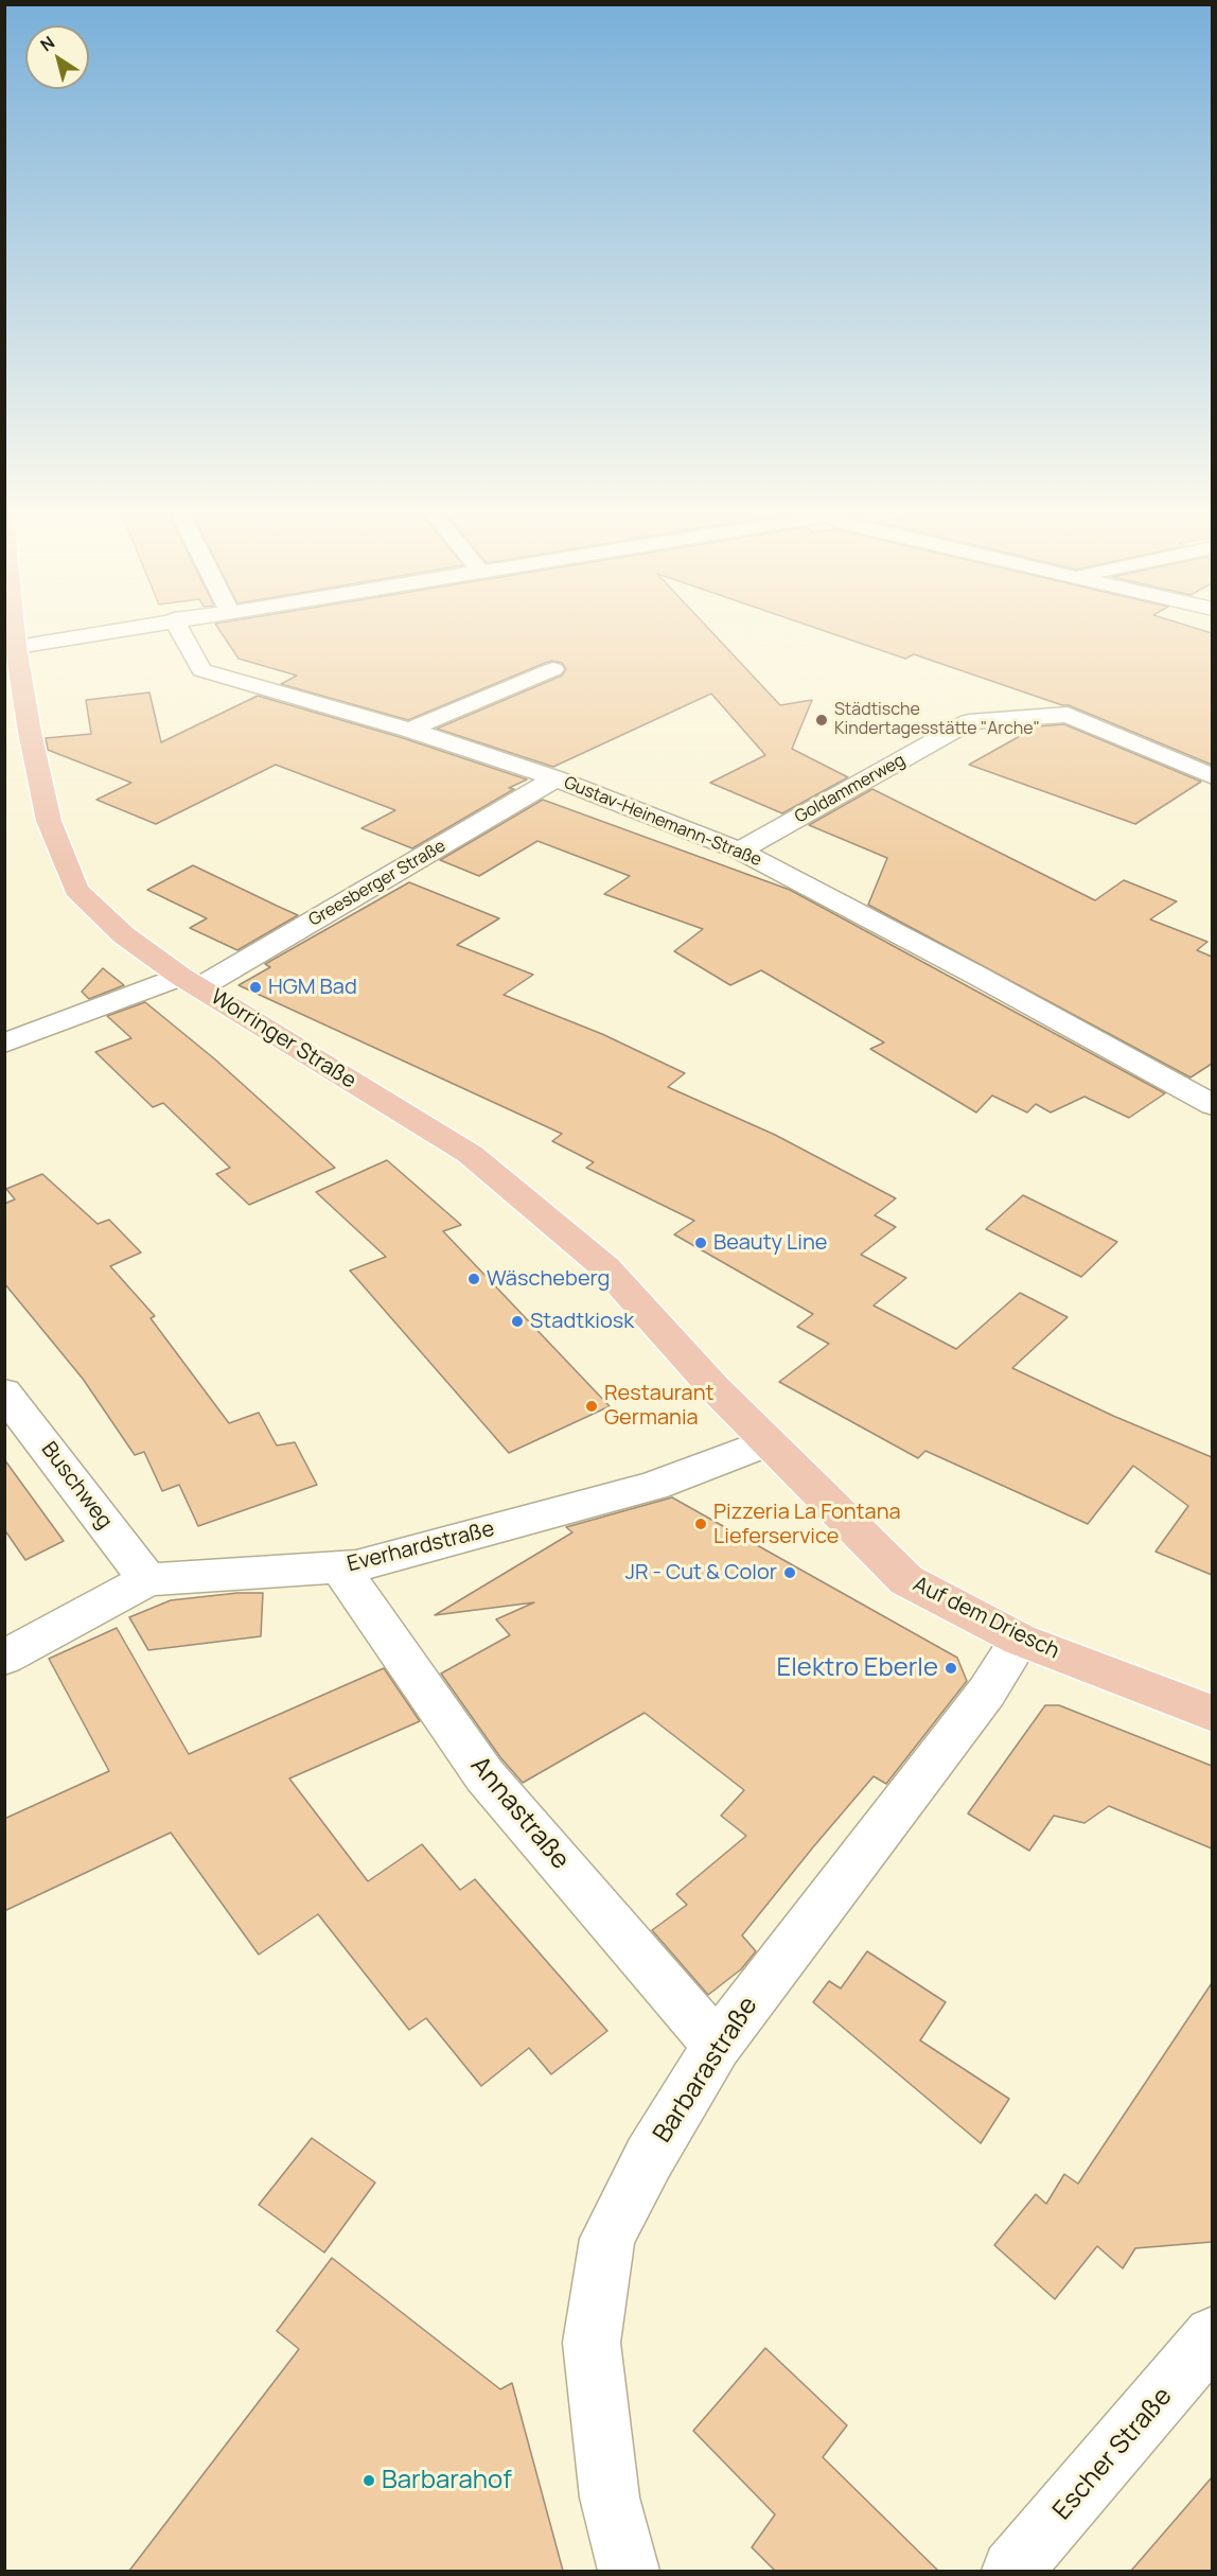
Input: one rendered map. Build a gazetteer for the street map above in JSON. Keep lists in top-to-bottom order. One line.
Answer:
{"streets":{"main road":["Worringer Straße","Auf dem Driesch"],"street":["Goldammerweg","Gustav-Heinemann-Straße","Greesberger Straße","Buschweg","Everhardstraße","Annastraße","Barbarastraße","Escher Straße"]},"crossings":[["Goldammerweg","Gustav-Heinemann-Straße"],["Gustav-Heinemann-Straße","Greesberger Straße"],["Greesberger Straße","Worringer Straße"],["Worringer Straße","Everhardstraße"],["Worringer Straße","Auf dem Driesch"],["Buschweg","Everhardstraße"],["Everhardstraße","Auf dem Driesch"],["Everhardstraße","Annastraße"],["Auf dem Driesch","Barbarastraße"],["Annastraße","Barbarastraße"]],"places":["Städtische Kindertagesstätte \"Arche\"","HGM Bad","Beauty Line","Wäscheberg","Stadtkiosk","Restaurant Germania","Pizzeria La Fontana Lieferservice","JR - Cut & Color","Elektro Eberle","Barbarahof"],"north":"top left"}
